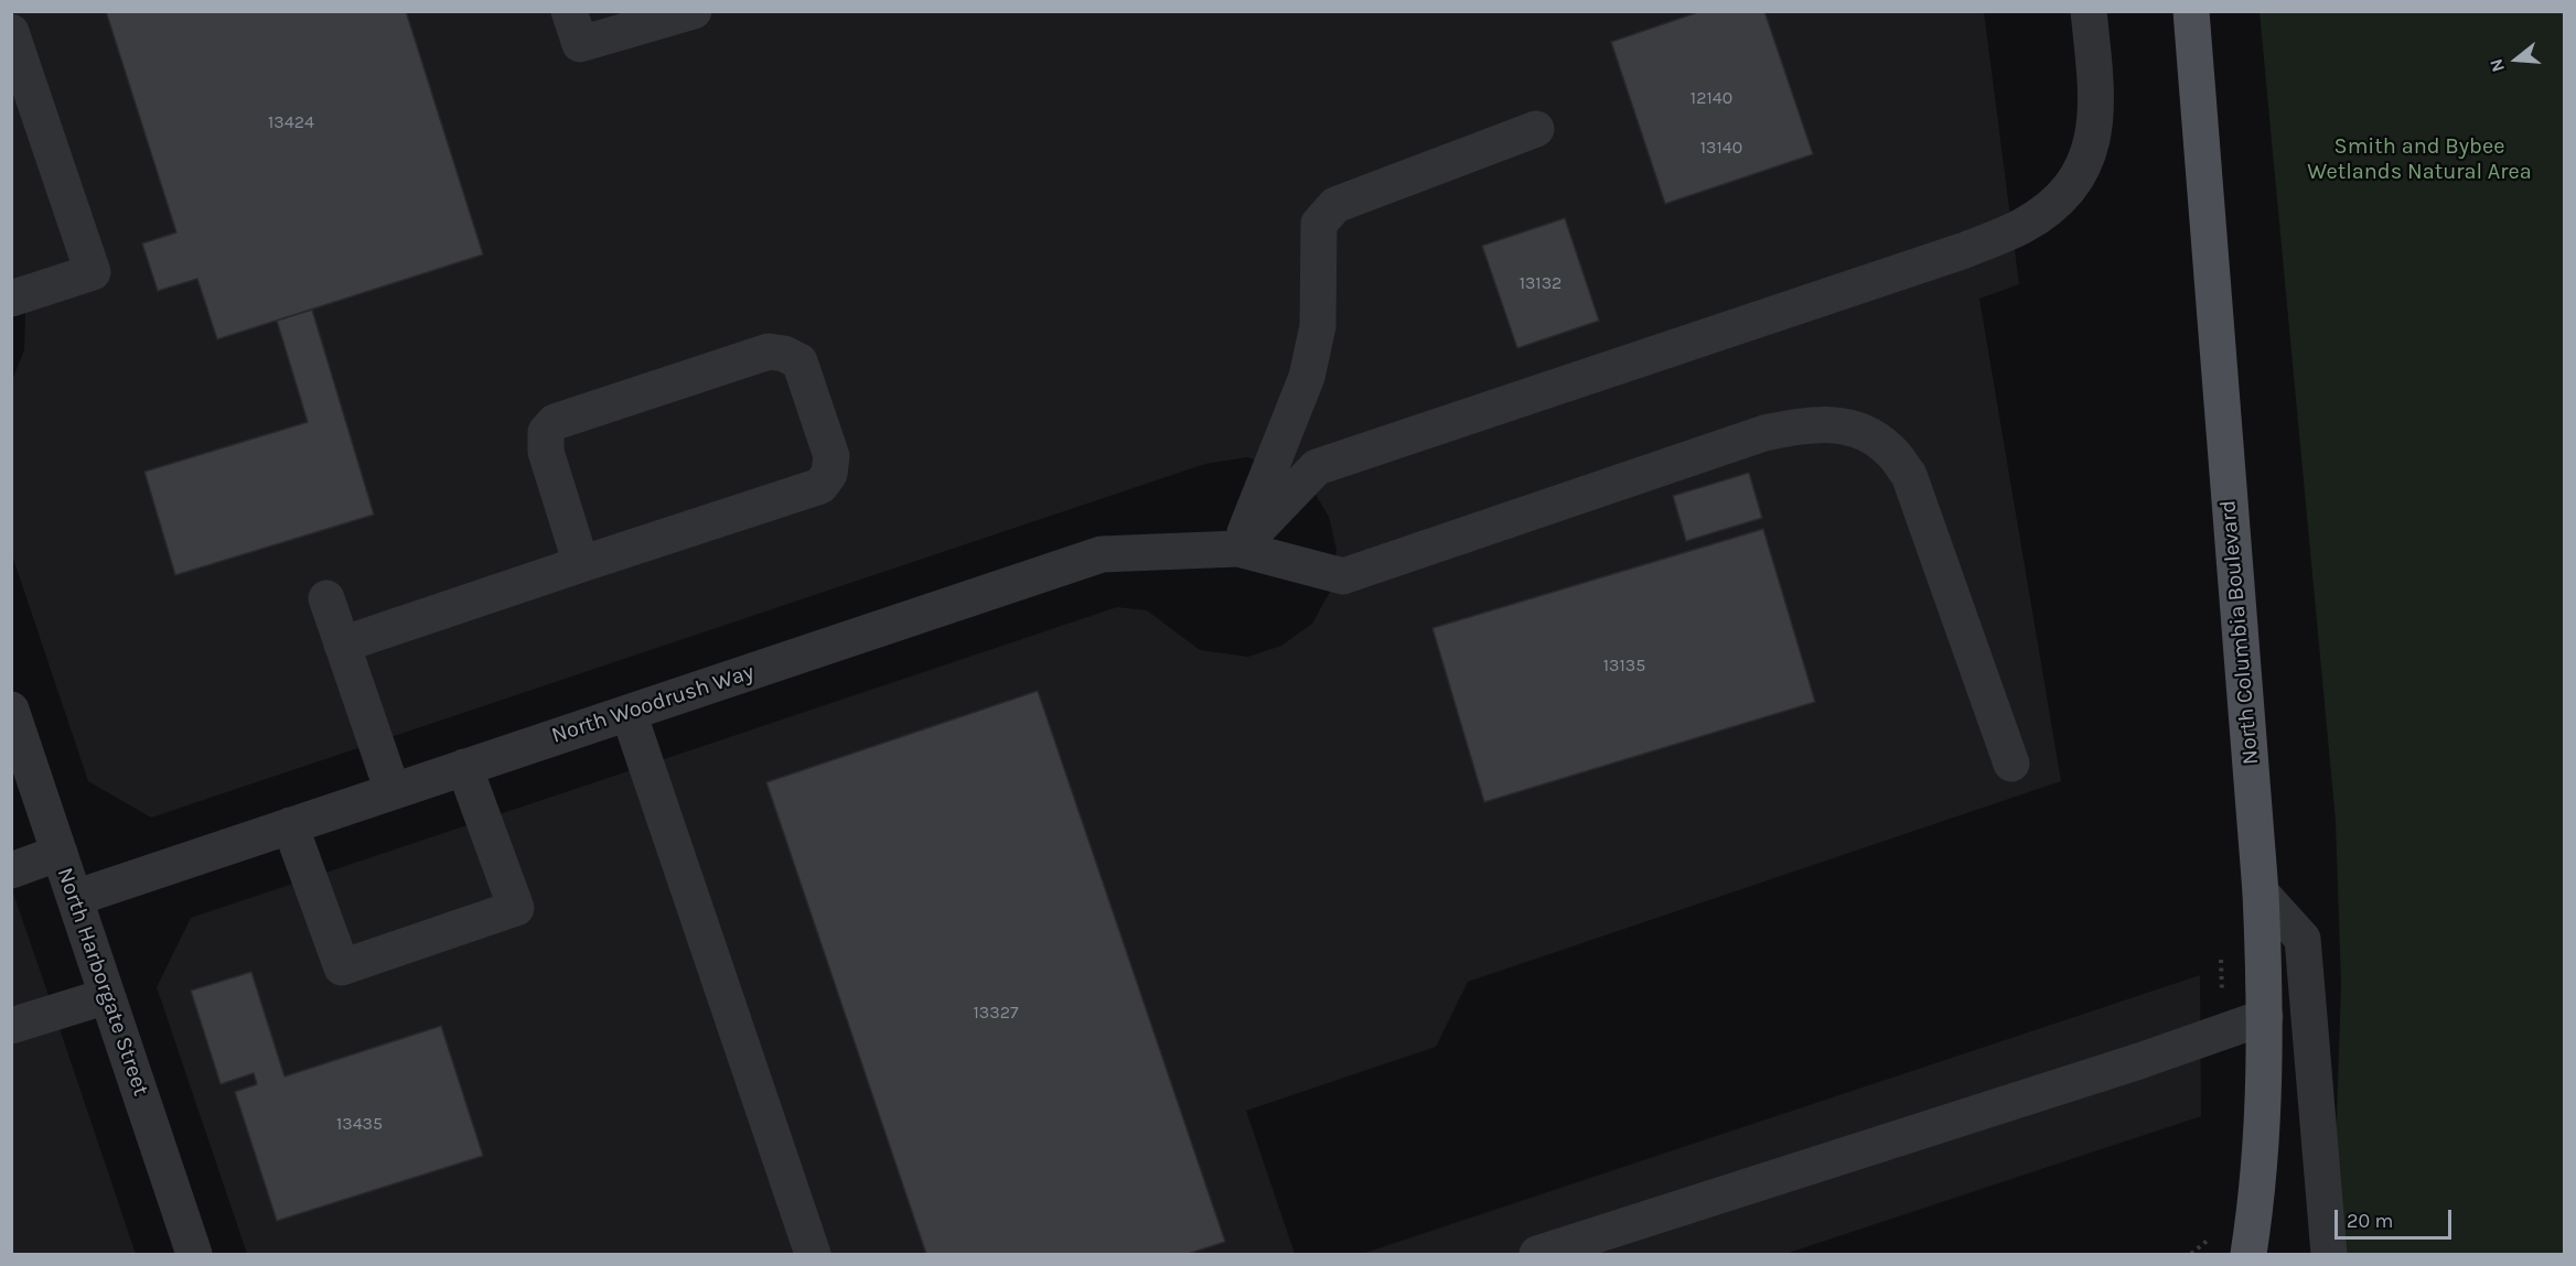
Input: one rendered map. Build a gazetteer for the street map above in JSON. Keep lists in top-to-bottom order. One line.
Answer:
{"streets":{"main road":["North Columbia Boulevard"],"street":["North Woodrush Way","North Harborgate Street"]},"crossings":[["North Woodrush Way","North Harborgate Street"]],"parks":["Smith and Bybee Wetlands Natural Area"],"house_numbers":["12140","13424","13140","13132","13135","13327","13435"],"scale_bar":"20 m","north":"left"}
